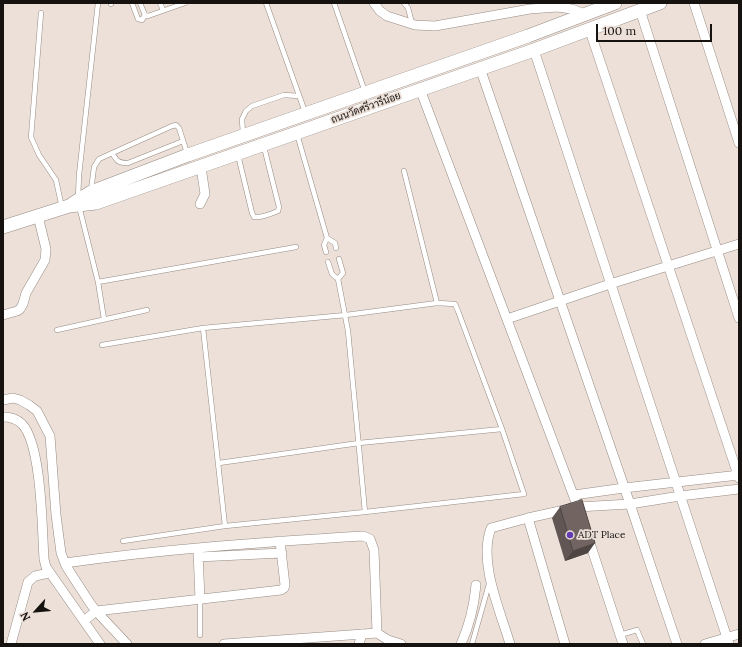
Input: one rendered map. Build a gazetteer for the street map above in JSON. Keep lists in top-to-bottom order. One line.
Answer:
{"streets":{"main road":["ถนนวัดศรีวารีน้อย"]},"places":["ADT Place"],"scale_bar":"100 m","north":"bottom left"}
